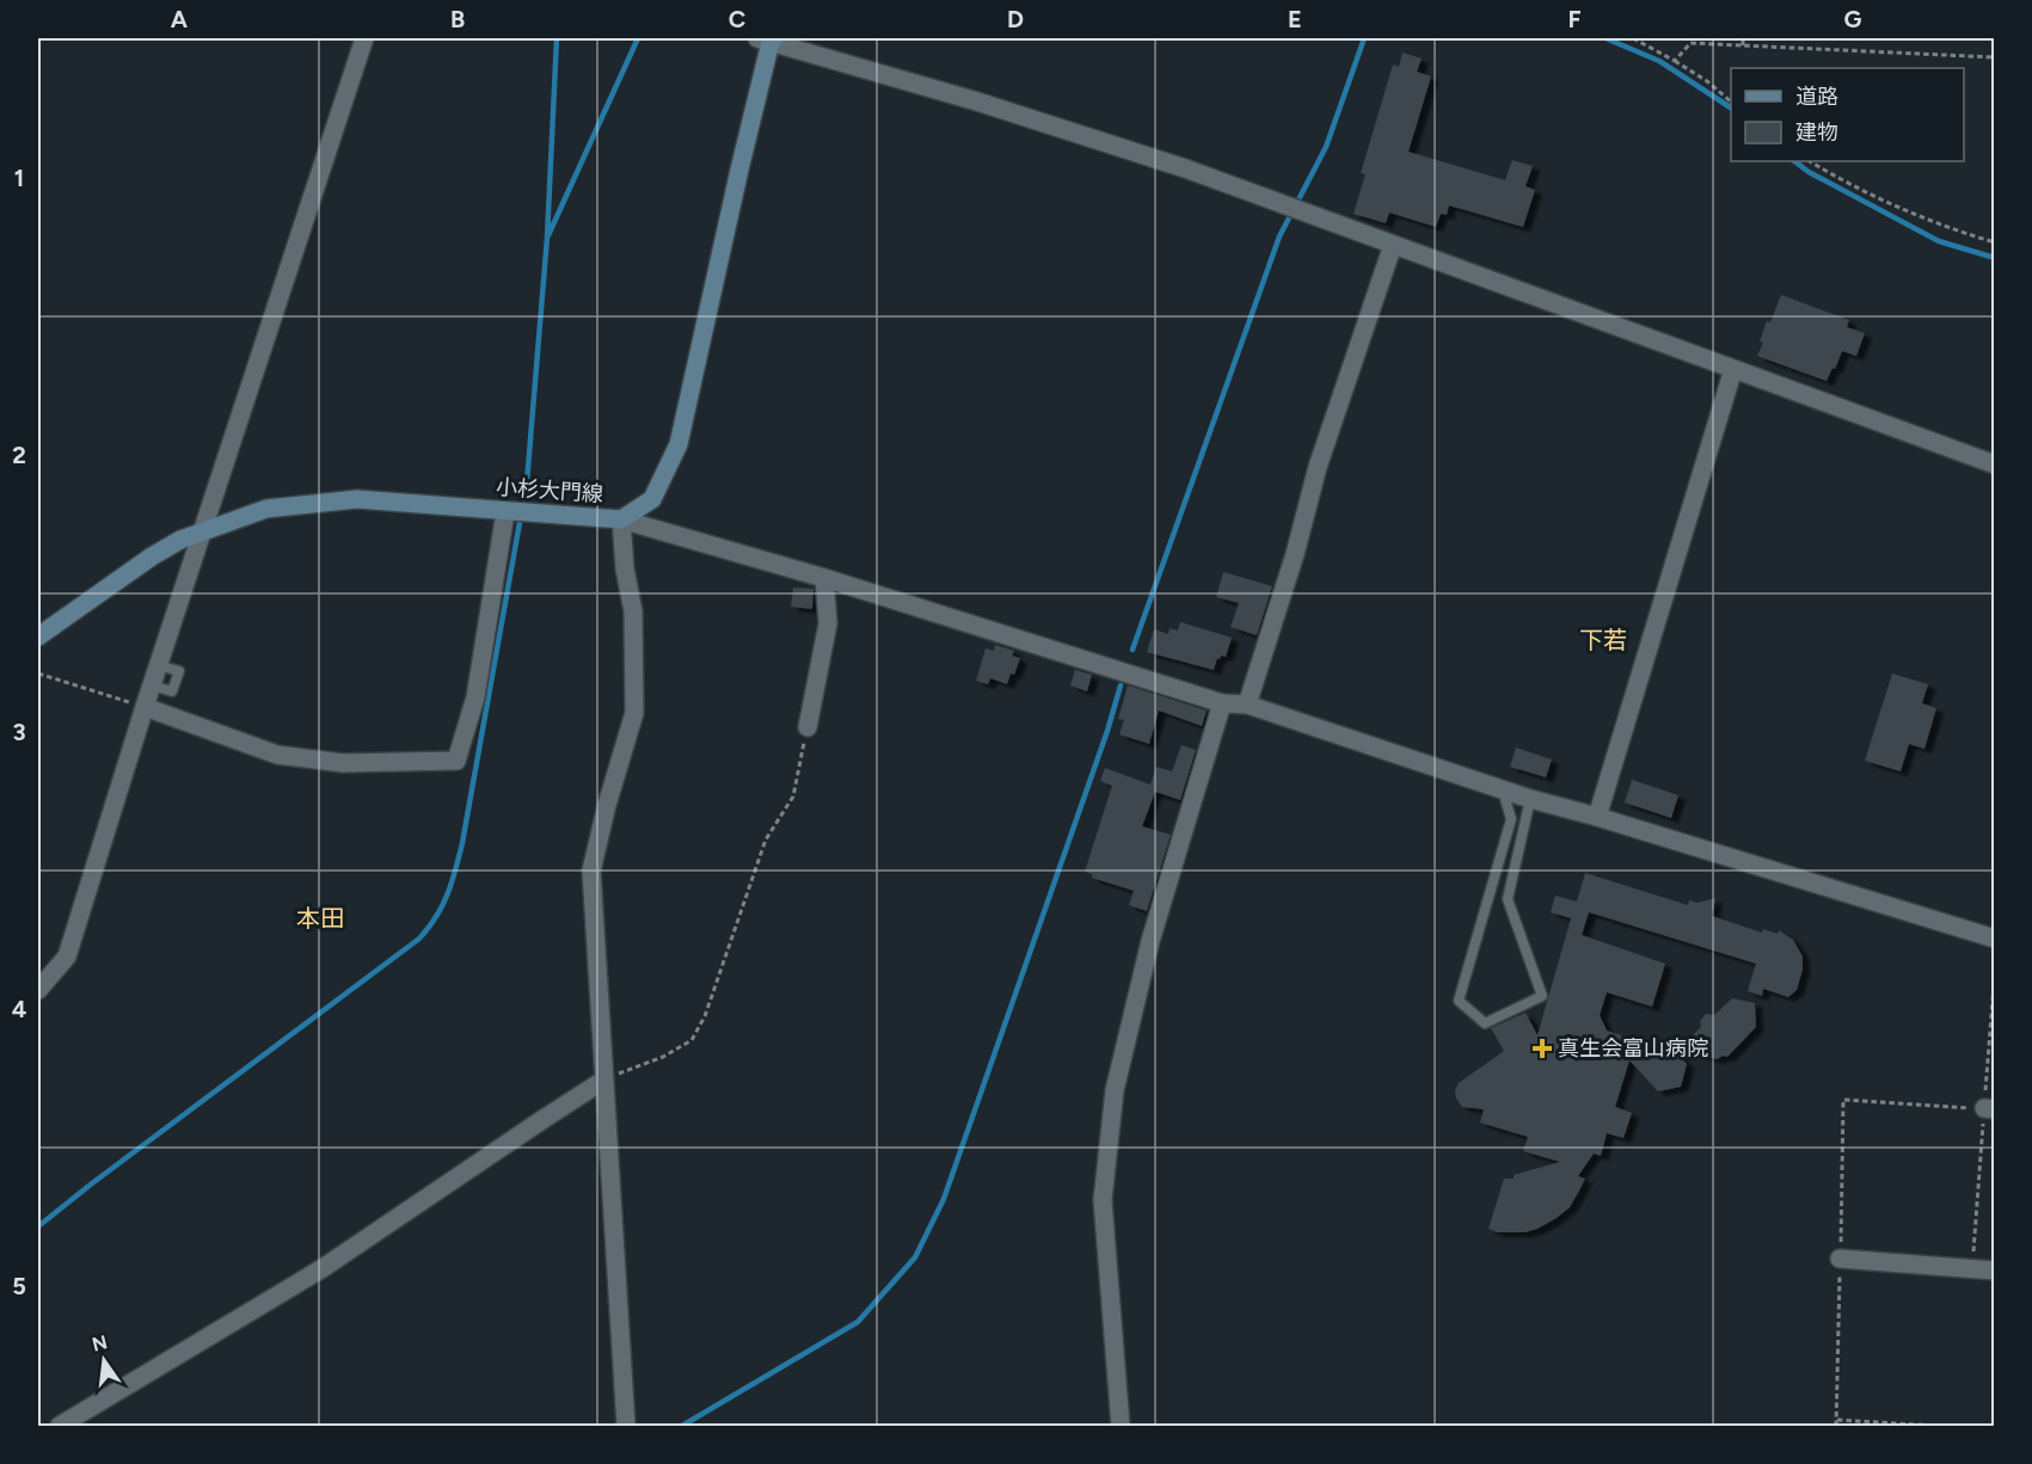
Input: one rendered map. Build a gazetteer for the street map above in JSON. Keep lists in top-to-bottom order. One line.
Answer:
{"streets":{"main road":["小杉大門線"]},"districts":["下若","本田"],"places":{"health":["真生会富山病院"]},"legend":["道路","建物"],"north":"top","grid":{"columns":["A","B","C","D","E","F","G"],"rows":["1","2","3","4","5"]}}
